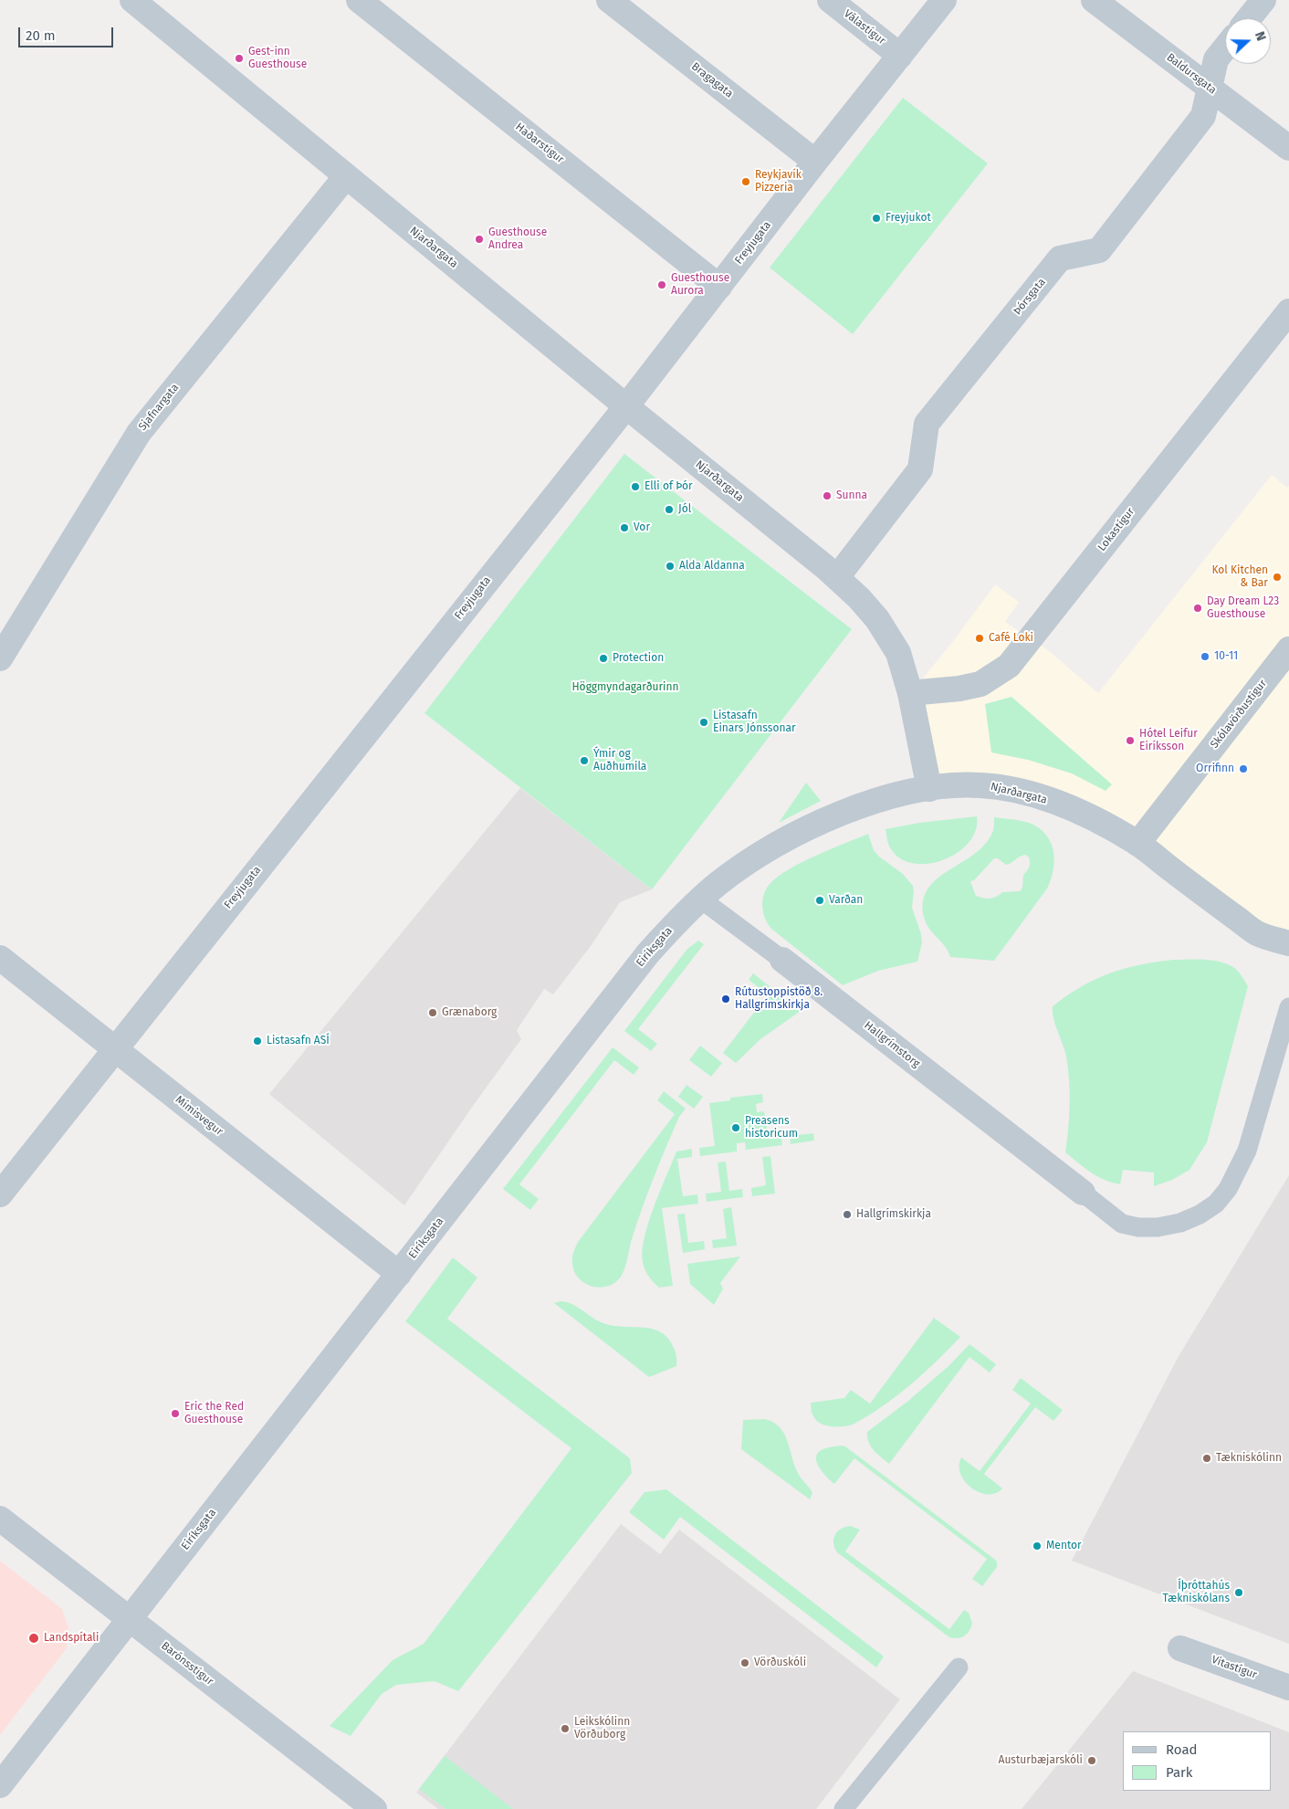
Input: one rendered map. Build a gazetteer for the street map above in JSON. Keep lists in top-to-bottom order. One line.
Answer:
{"streets":{"street":["Válastígur","Baldursgata","Bragagata","Haðarstígur","Freyjugata","Njarðargata","Þórsgata","Sjafnargata","Lokastígur","Skólavörðustígur","Eiríksgata","Hallgrímstorg","Mímisvegur","Barónsstígur","Vitastígur"]},"crossings":[["Válastígur","Freyjugata"],["Baldursgata","Þórsgata"],["Bragagata","Freyjugata"],["Haðarstígur","Freyjugata"],["Freyjugata","Njarðargata"],["Freyjugata","Mímisvegur"],["Njarðargata","Þórsgata"],["Njarðargata","Sjafnargata"],["Njarðargata","Lokastígur"],["Njarðargata","Skólavörðustígur"],["Njarðargata","Eiríksgata"],["Eiríksgata","Hallgrímstorg"],["Eiríksgata","Mímisvegur"],["Eiríksgata","Barónsstígur"]],"parks":["Höggmyndagarðurinn"],"places":["Gest-inn Guesthouse","Reykjavík Pizzeria","Freyjukot","Guesthouse Andrea","Guesthouse Aurora","Elli of Þór","Sunna","Jól","Vor","Alda Aldanna","Kol Kitchen & Bar","Day Dream L23 Guesthouse","Café Loki","10-11","Protection","Listasafn Einars Jónssonar","Hótel Leifur Eiríksson","Ýmir og Auðhumila","Orrifinn","Varðan","Rútustoppistöð 8. Hallgrímskirkja","Grænaborg","Listasafn ASÍ","Preasens historicum","Hallgrímskirkja","Eric the Red Guesthouse","Tækniskólinn","Mentor","Íþróttahús Tækniskólans","Landspítali","Vörðuskóli","Leikskólinn Vörðuborg","Austurbæjarskóli"],"legend":["Road","Park"],"scale_bar":"20 m","north":"right"}
